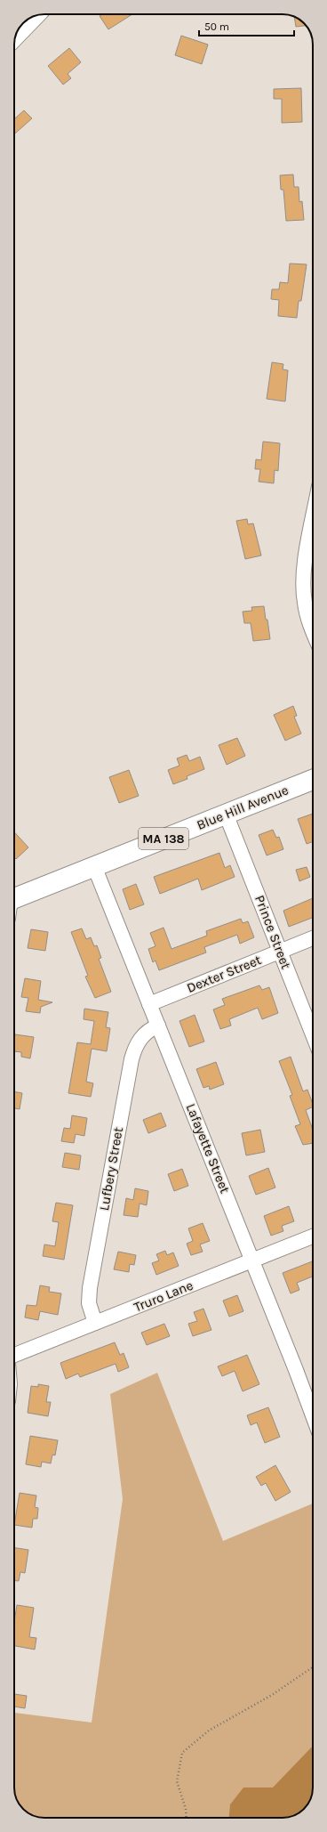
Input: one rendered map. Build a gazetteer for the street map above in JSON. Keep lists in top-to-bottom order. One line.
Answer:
{"streets":{"main road":["Blue Hill Avenue","MA 138"],"street":["Prince Street","Dexter Street","Lafayette Street","Lufbery Street","Truro Lane"]},"crossings":[["Blue Hill Avenue","Prince Street"],["Blue Hill Avenue","Lafayette Street"],["Prince Street","Dexter Street"],["Dexter Street","Lafayette Street"],["Lafayette Street","Lufbery Street"],["Lafayette Street","Truro Lane"],["Lufbery Street","Truro Lane"]],"scale_bar":"50 m"}
